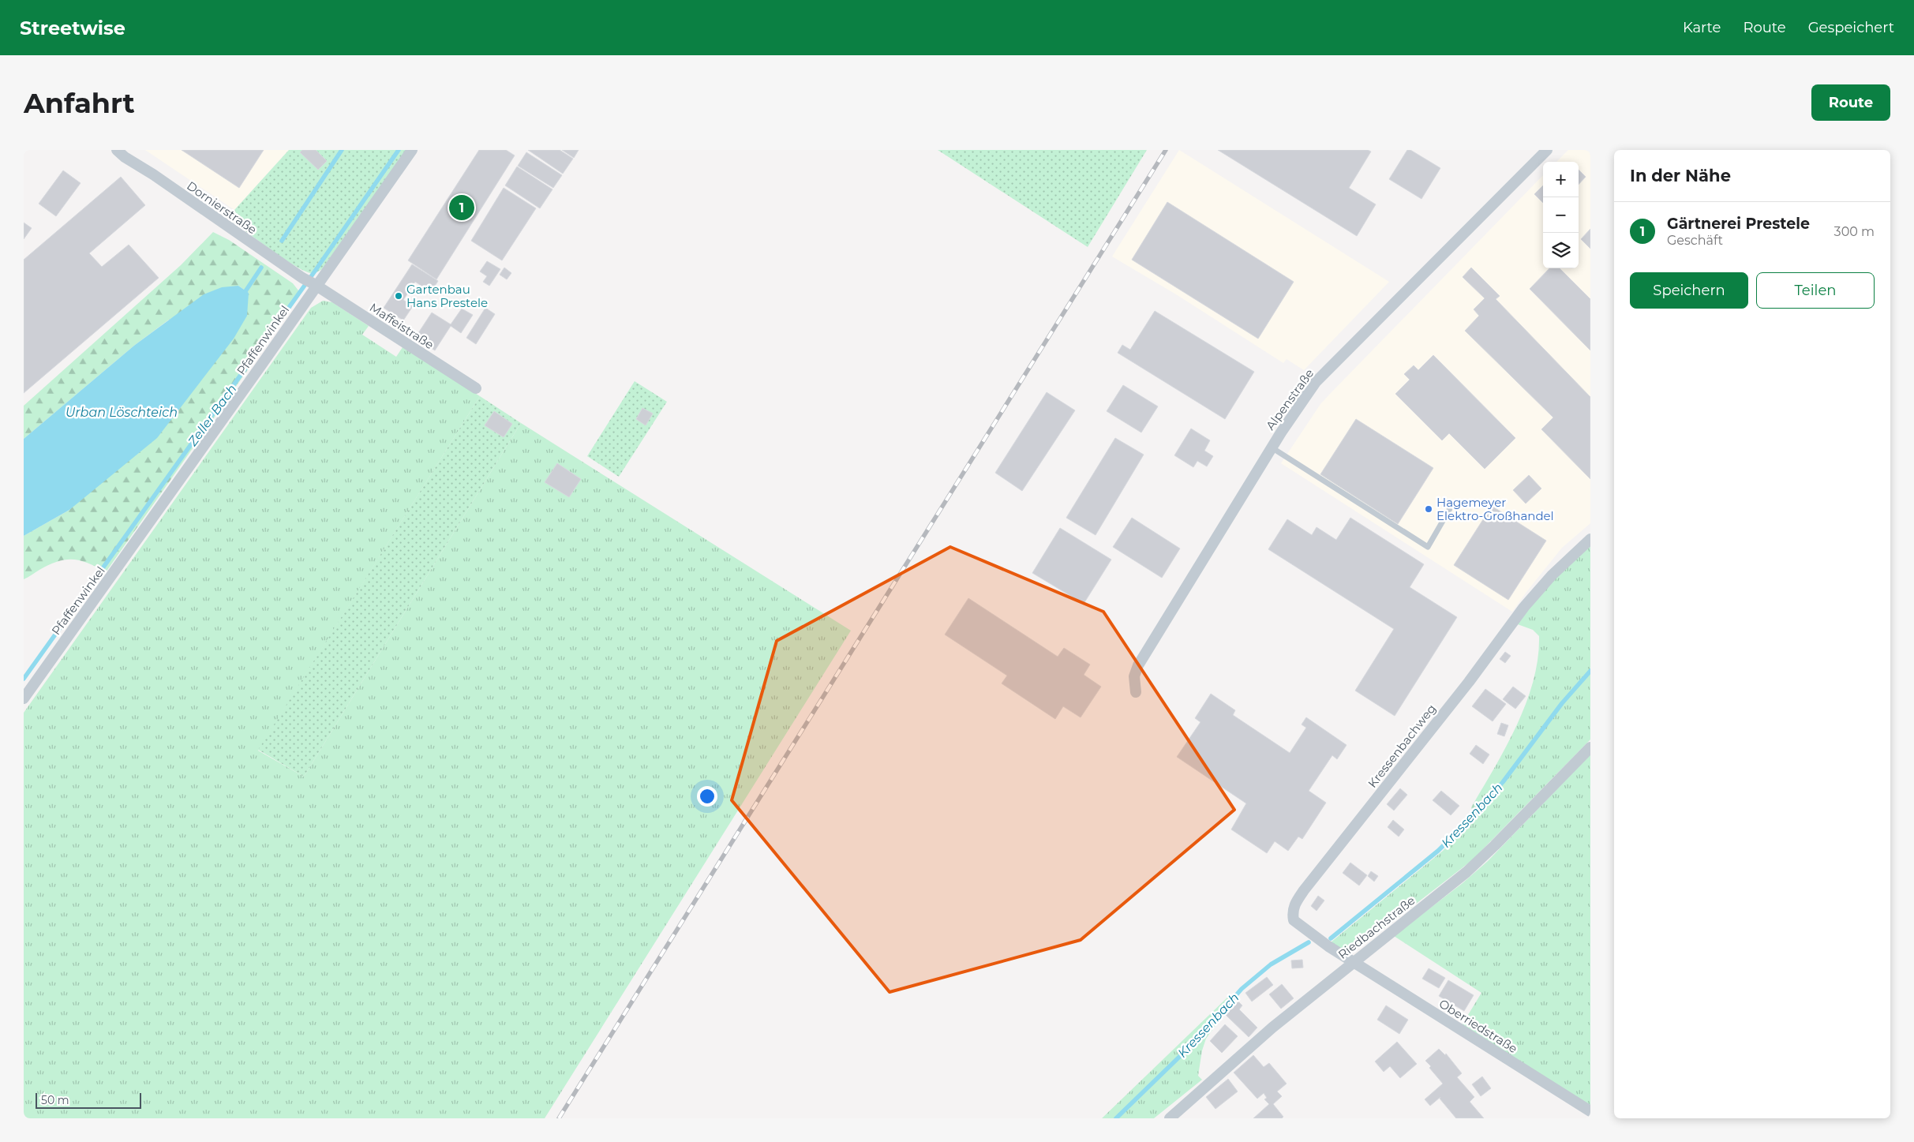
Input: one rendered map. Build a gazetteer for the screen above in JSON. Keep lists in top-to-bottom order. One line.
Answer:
{"streets":{"street":["Dornierstraße","Maffeistraße","Pfaffenwinkel","Alpenstraße","Kressenbachweg","Riedbachstraße","Oberriedstraße"]},"crossings":[["Dornierstraße","Maffeistraße"],["Dornierstraße","Pfaffenwinkel"],["Maffeistraße","Pfaffenwinkel"],["Kressenbachweg","Riedbachstraße"],["Kressenbachweg","Oberriedstraße"],["Riedbachstraße","Oberriedstraße"]],"water":["Urban Löschteich","Zeller Bach","Kressenbach"],"places":["Gartenbau Hans Prestele","Hagemeyer Elektro-Großhandel"],"scale_bar":"50 m","page":{"header":"Streetwise","nav":["Karte","Route","Gespeichert"],"buttons":["Route",["Speichern","Teilen"]],"title":"Anfahrt","heading":"In der Nähe","map_buttons":["+","−"],"pins":"1","list":[{"mark":"1","name":"Gärtnerei Prestele","note":"Geschäft","value":"300 m"}],"scale":"50 m"}}
